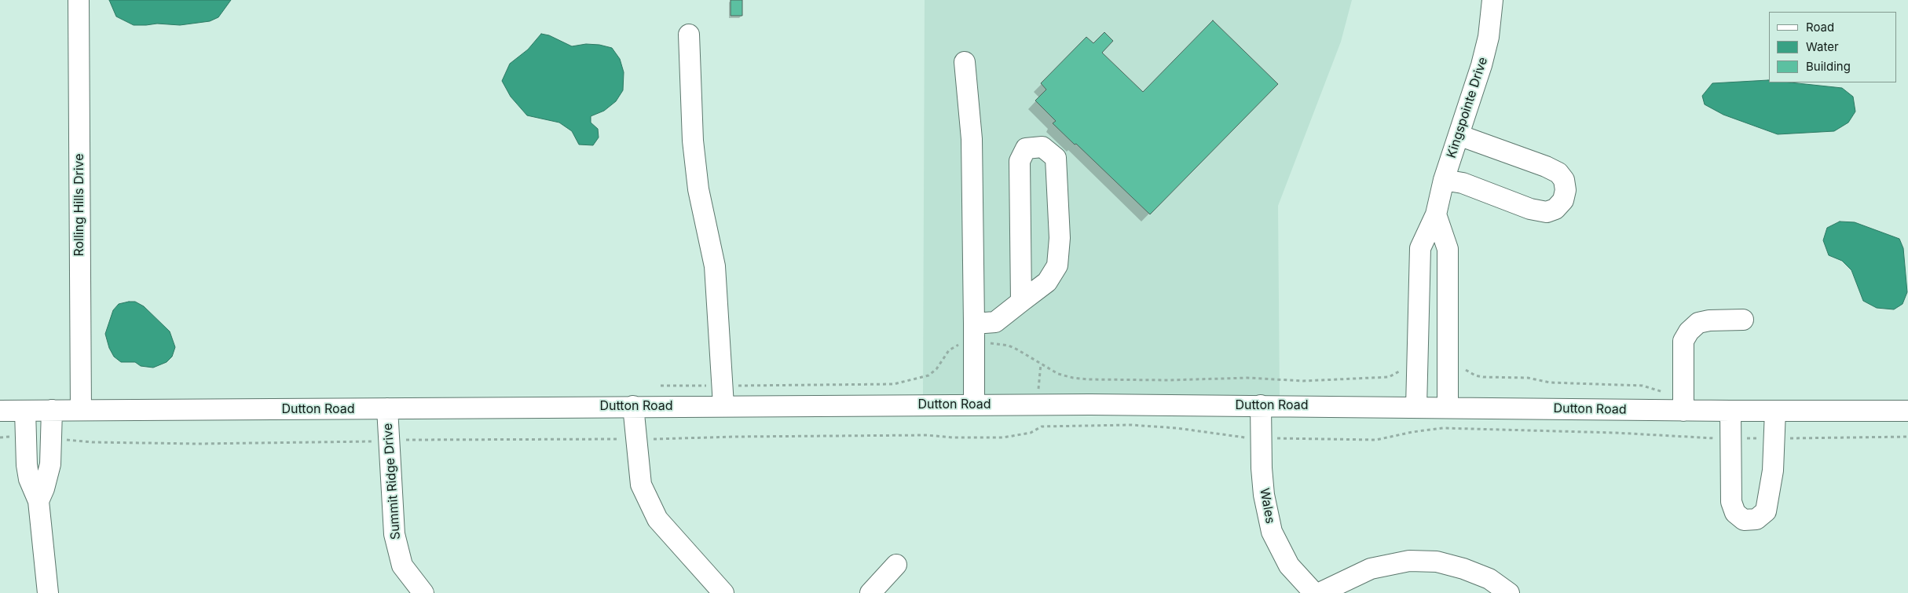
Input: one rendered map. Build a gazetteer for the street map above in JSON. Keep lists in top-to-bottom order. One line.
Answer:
{"streets":{"street":["Kingspointe Drive","Rolling Hills Drive","Dutton Road","Summit Ridge Drive","Wales"]},"crossings":[["Kingspointe Drive","Dutton Road"],["Rolling Hills Drive","Dutton Road"],["Dutton Road","Summit Ridge Drive"],["Dutton Road","Wales"]],"legend":["Road","Water","Building"]}
